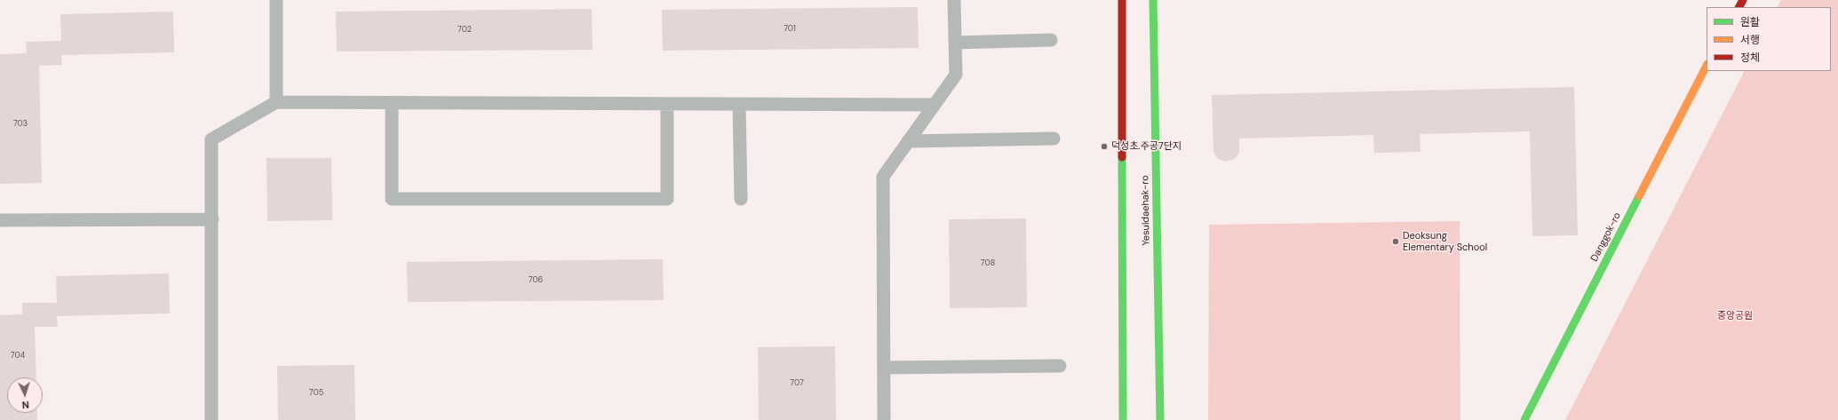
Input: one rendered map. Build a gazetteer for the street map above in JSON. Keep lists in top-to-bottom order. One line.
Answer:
{"streets":{"street":["Yesuldaehak-ro","Danggok-ro"]},"parks":["중앙공원"],"places":["덕성초.주공7단지","Deoksung Elementary School"],"house_numbers":["701","702","703","708","706","704","707","705"],"legend":["원활","서행","정체"],"north":"bottom"}
